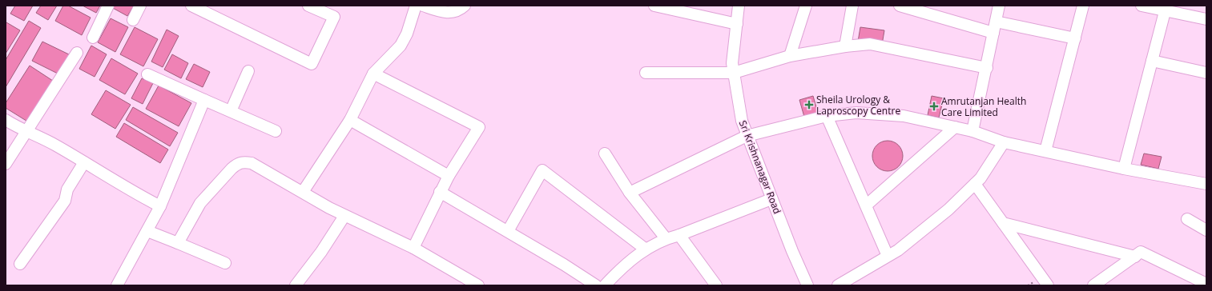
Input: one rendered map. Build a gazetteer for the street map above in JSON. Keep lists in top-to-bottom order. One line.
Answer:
{"streets":{"street":["Sri Krishnanagar Road"]},"places":{"health":["Sheila Urology & Laproscopy Centre","Amrutanjan Health Care Limited"]}}
